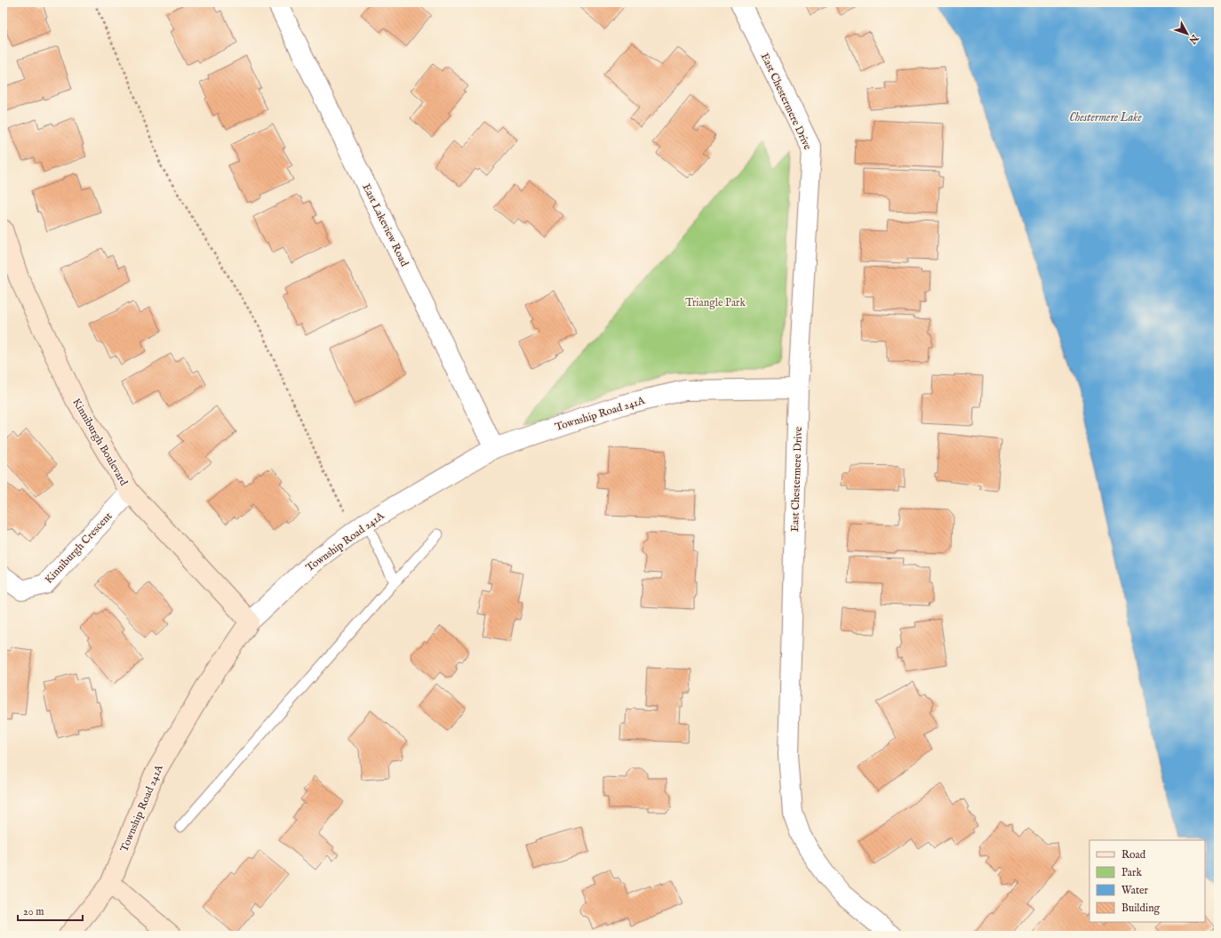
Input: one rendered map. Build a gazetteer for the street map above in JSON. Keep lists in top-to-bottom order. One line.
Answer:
{"streets":{"street":["East Chestermere Drive","East Lakeview Road","Township Road 241A","Kinniburgh Boulevard","Kinniburgh Crescent"]},"crossings":[["East Chestermere Drive","Township Road 241A"],["East Lakeview Road","Township Road 241A"],["Township Road 241A","Kinniburgh Boulevard"],["Kinniburgh Boulevard","Kinniburgh Crescent"]],"water":["Chestermere Lake"],"parks":["Triangle Park"],"legend":["Road","Park","Water","Building"],"scale_bar":"20 m","north":"bottom right"}
